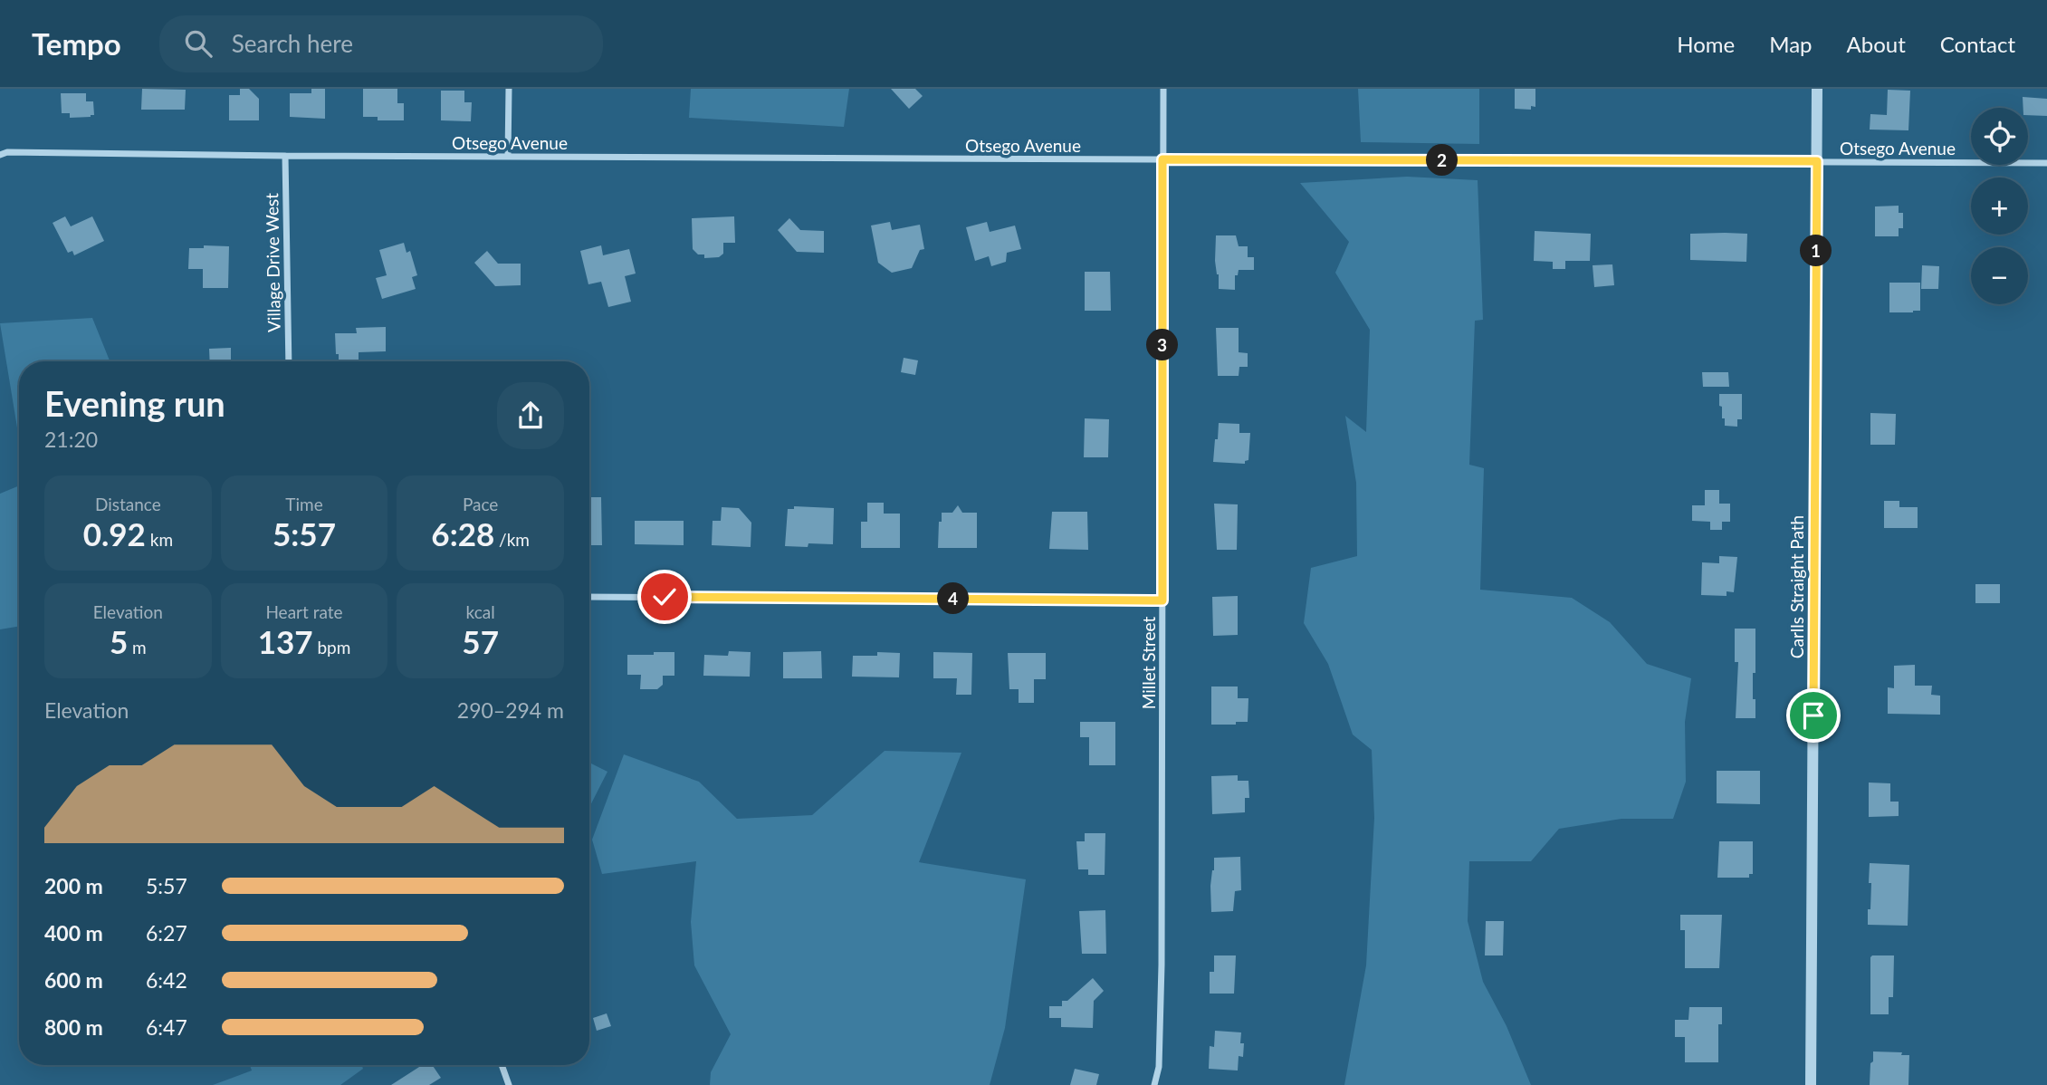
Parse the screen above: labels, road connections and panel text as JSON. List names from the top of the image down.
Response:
{
  "streets": {
    "street": [
      "Otsego Avenue",
      "Village Drive West",
      "Carlls Straight Path",
      "Millet Street"
    ]
  },
  "crossings": [
    ["Otsego Avenue", "Village Drive West"],
    ["Otsego Avenue", "Carlls Straight Path"],
    ["Otsego Avenue", "Millet Street"]
  ],
  "page": {
    "header": "Tempo",
    "search": "Search here",
    "nav": [
      "Home",
      "Map",
      "About",
      "Contact"
    ],
    "map_buttons": ["+", "−"],
    "pins": [
      "2",
      "1",
      "3",
      "4"
    ],
    "heading": ["Evening run", "21:20"],
    "stats": [
      ["Distance", "0.92 km"],
      ["Time", "5:57"],
      ["Pace", "6:28 /km"],
      ["Elevation", "5 m"],
      ["Heart rate", "137 bpm"],
      ["kcal", "57"]
    ],
    "chart": ["Elevation", "290–294 m"],
    "list": [
      {
        "name": "200 m",
        "note": "5:57"
      },
      {
        "name": "400 m",
        "note": "6:27"
      },
      {
        "name": "600 m",
        "note": "6:42"
      },
      {
        "name": "800 m",
        "note": "6:47"
      }
    ]
  }
}
